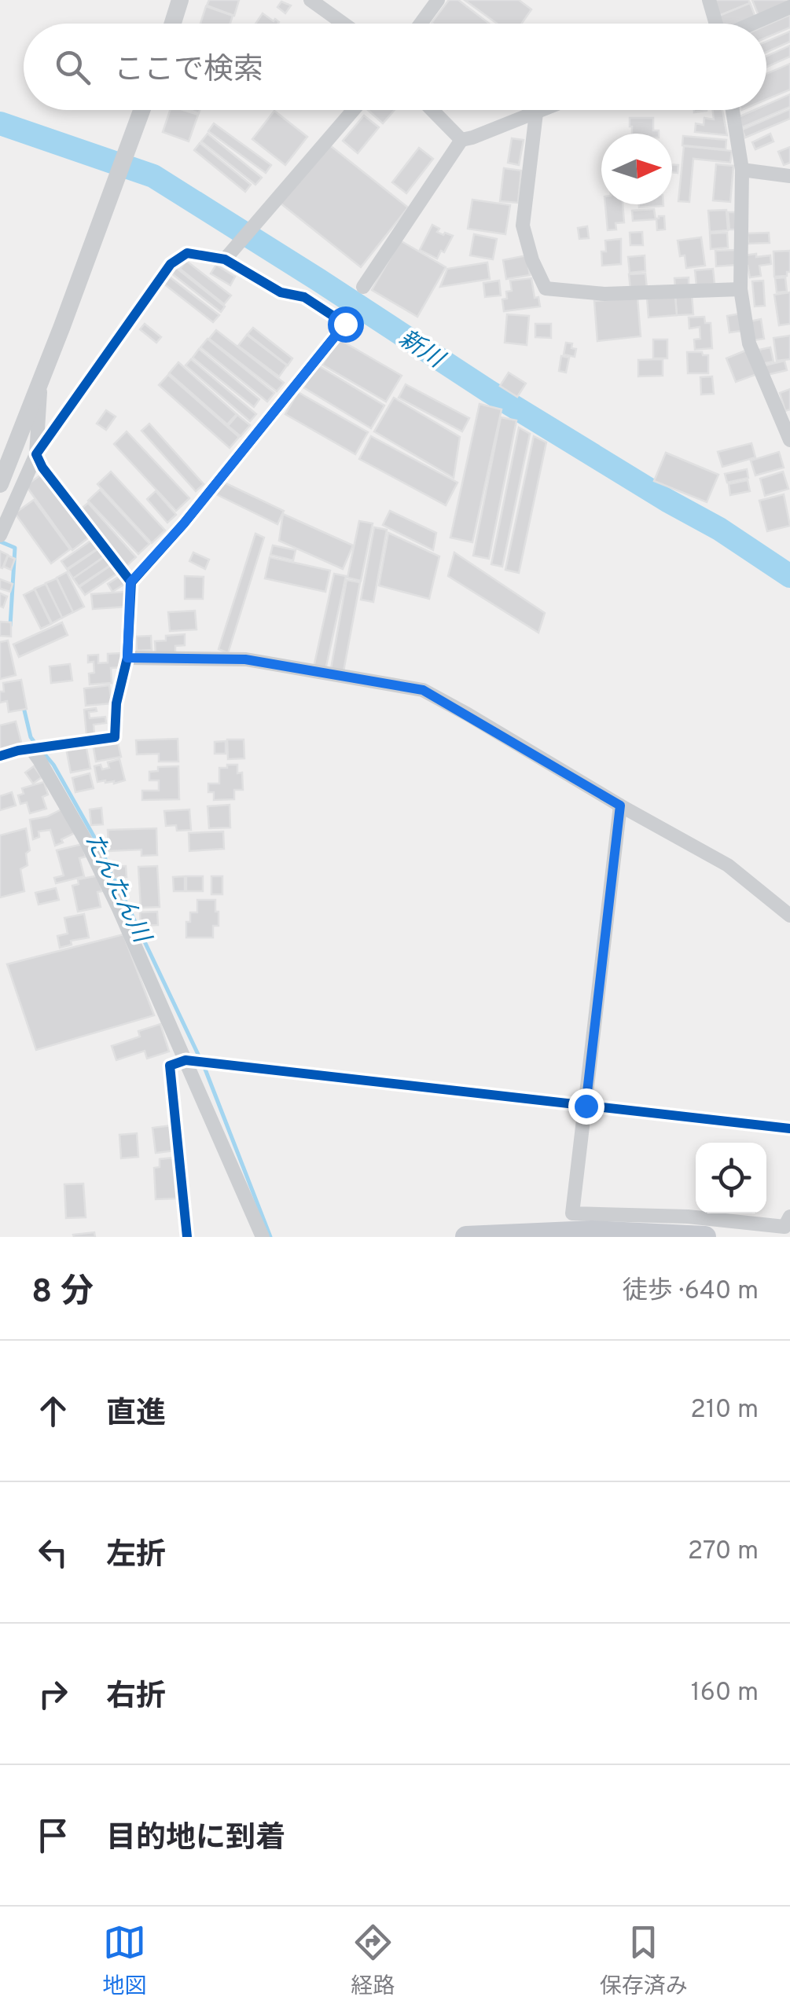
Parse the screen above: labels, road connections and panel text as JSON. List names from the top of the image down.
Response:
{
  "water": ["新川", "たんたん川"],
  "north": "right",
  "page": {
    "search": "ここで検索",
    "heading": ["8 分", "徒歩 · 640 m"],
    "list": [
      ["直進", "210 m"],
      ["左折", "270 m"],
      ["右折", "160 m"],
      "目的地に到着"
    ],
    "nav": ["地図", "経路", "保存済み"]
  }
}
